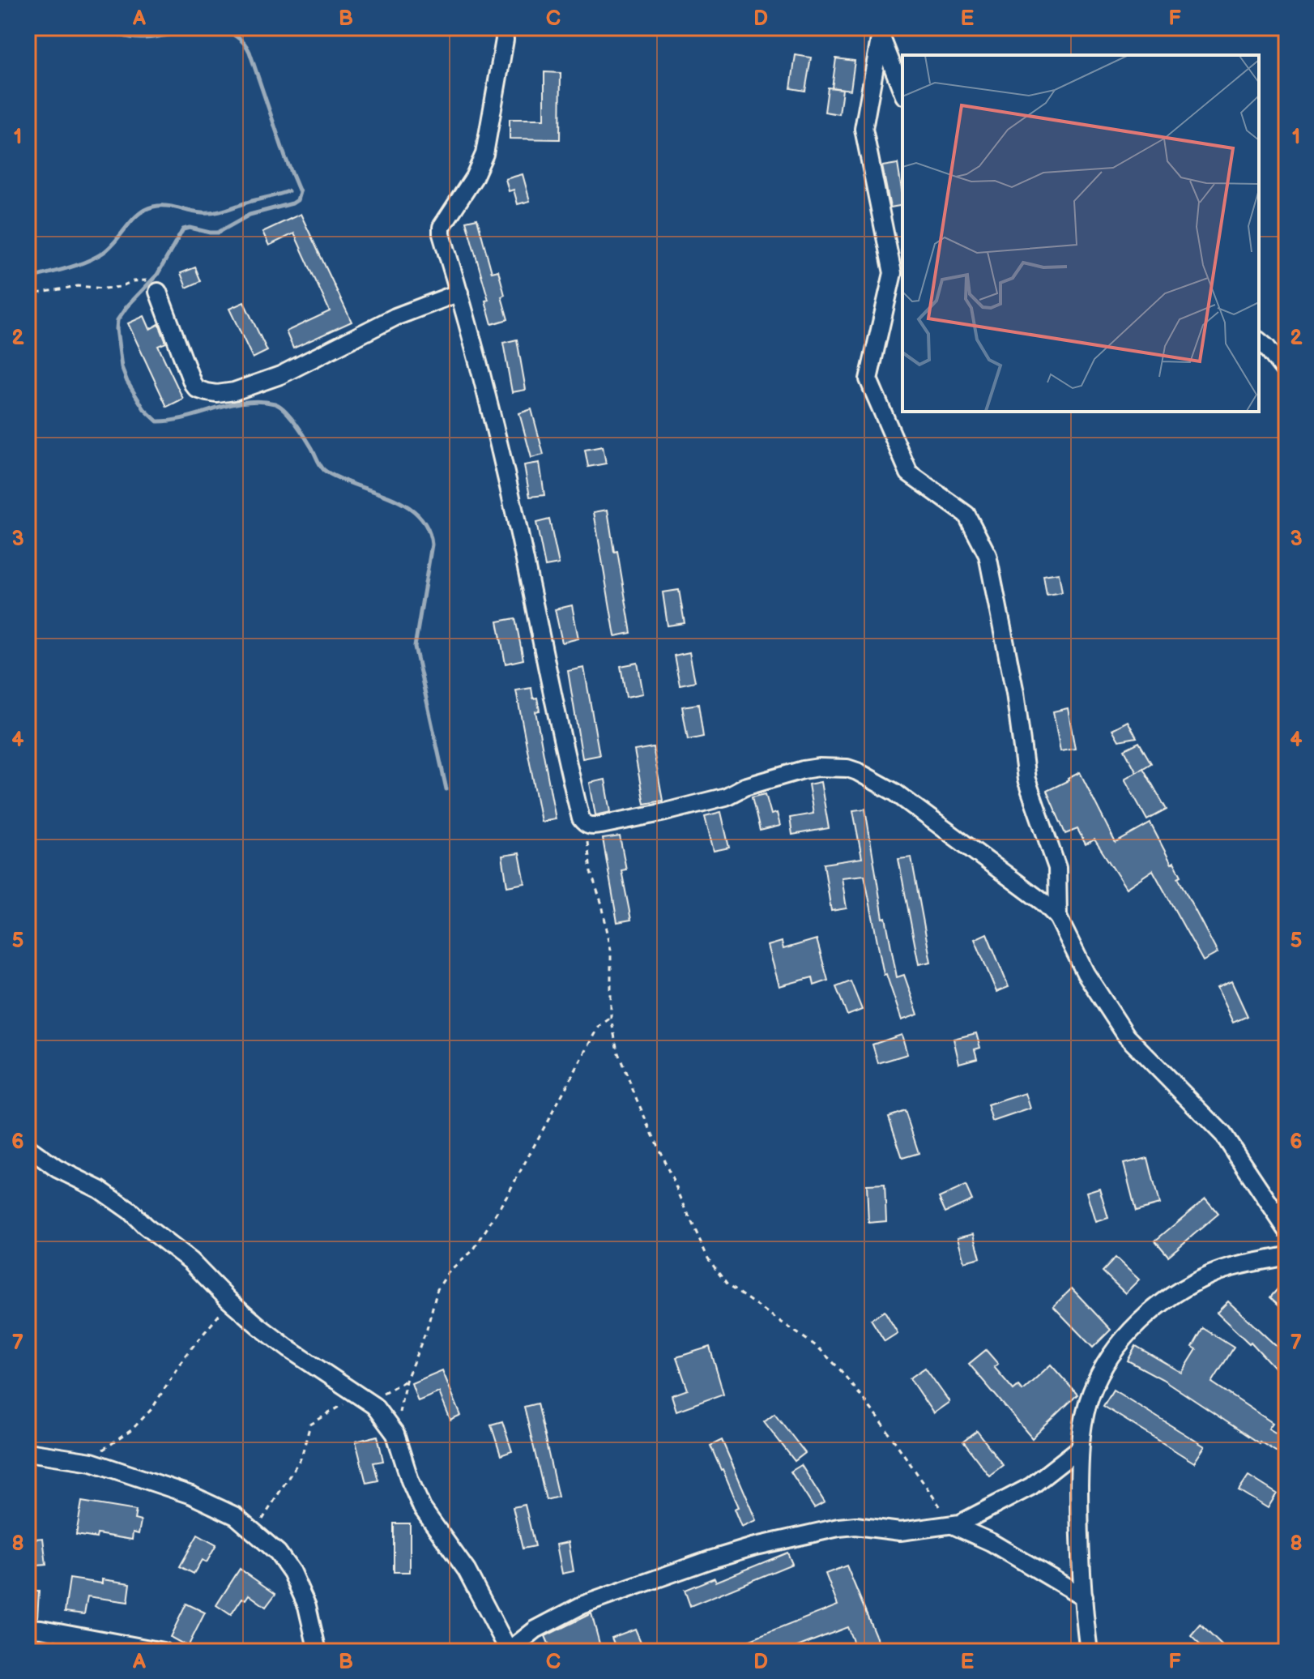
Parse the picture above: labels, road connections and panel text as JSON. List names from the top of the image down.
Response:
{
  "grid": {
    "columns": [
      "A",
      "B",
      "C",
      "D",
      "E",
      "F"
    ],
    "rows": [
      "1",
      "2",
      "3",
      "4",
      "5",
      "6",
      "7",
      "8"
    ]
  }
}
